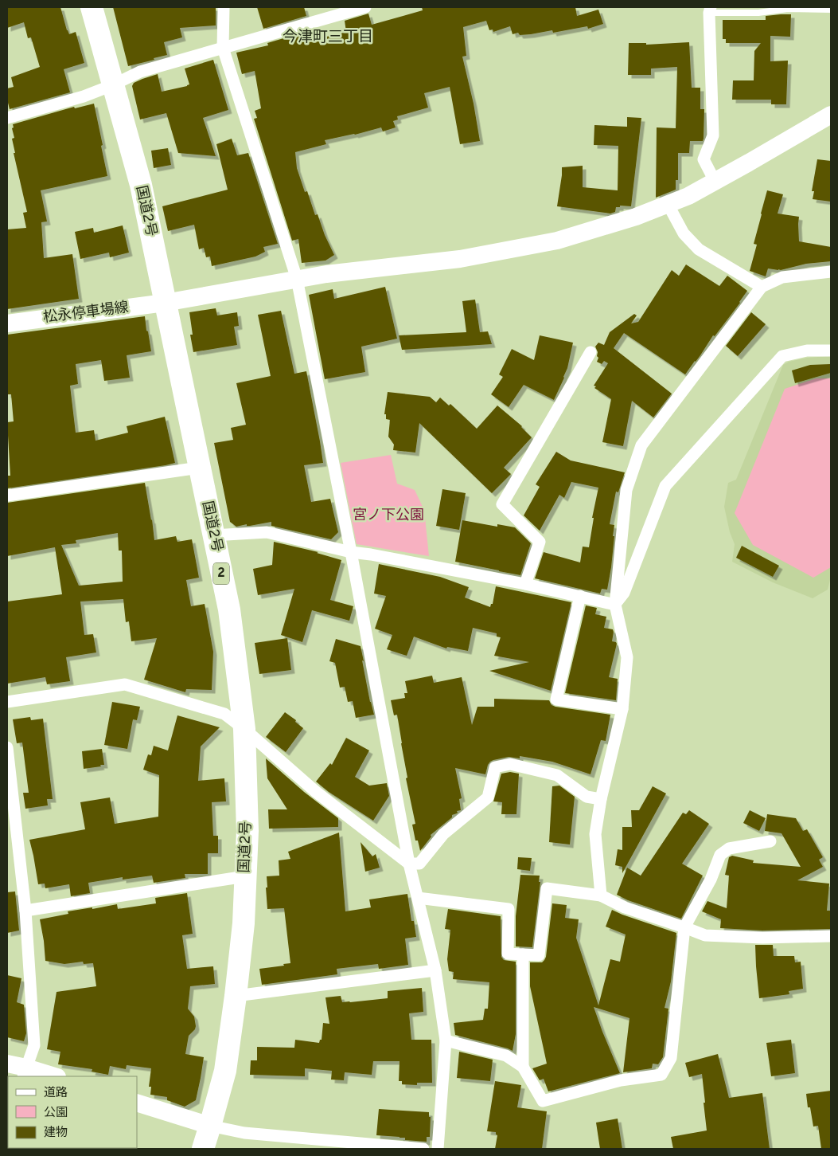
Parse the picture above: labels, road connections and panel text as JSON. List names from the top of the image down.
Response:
{
  "streets": {
    "highway": ["国道2号", "2"],
    "street": ["松永停車場線"]
  },
  "crossings": [
    ["国道2号", "松永停車場線"]
  ],
  "districts": ["今津町三丁目"],
  "parks": ["宮ノ下公園"],
  "legend": ["道路", "公園", "建物"]
}
